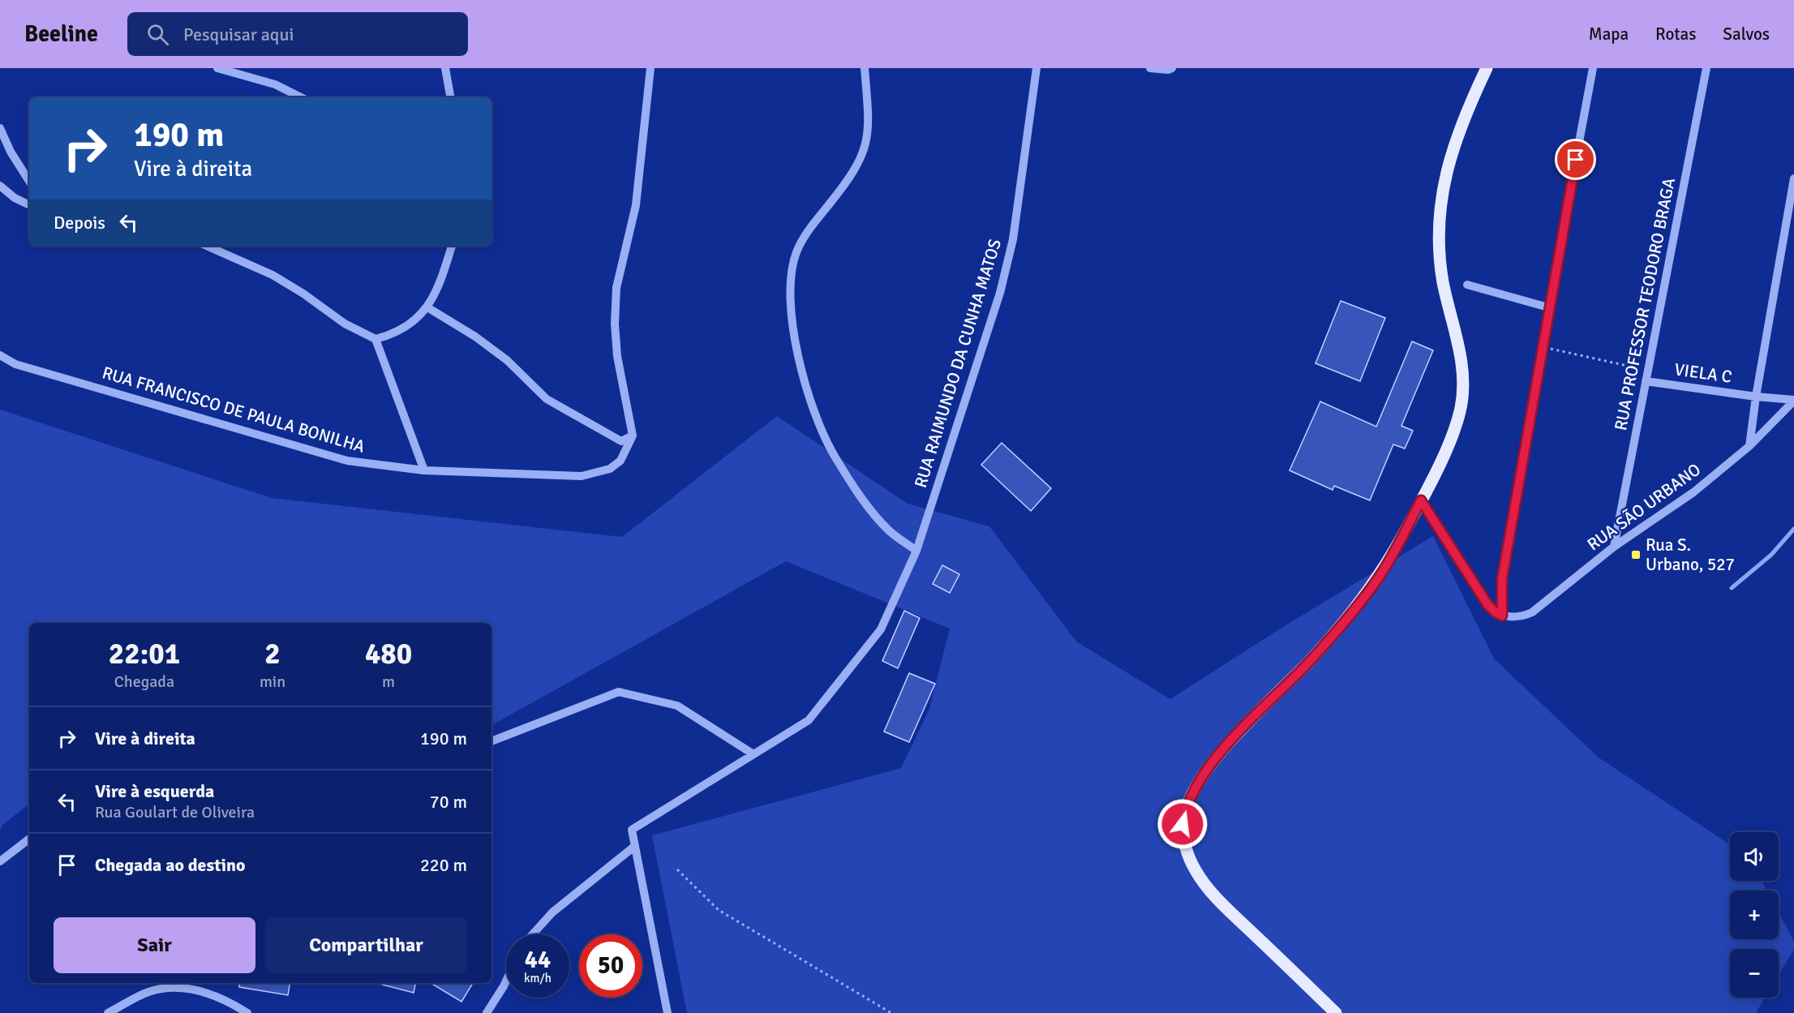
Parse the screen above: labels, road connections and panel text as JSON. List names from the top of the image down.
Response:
{
  "streets": {
    "street": [
      "RUA PROFESSOR TEODORO BRAGA",
      "RUA RAIMUNDO DA CUNHA MATOS",
      "VIELA C",
      "RUA FRANCISCO DE PAULA BONILHA",
      "RUA SÃO URBANO"
    ]
  },
  "crossings": [
    ["RUA PROFESSOR TEODORO BRAGA", "VIELA C"],
    ["RUA PROFESSOR TEODORO BRAGA", "RUA SÃO URBANO"],
    ["VIELA C", "RUA SÃO URBANO"]
  ],
  "places": {
    "transit": ["Rua S. Urbano, 527"]
  },
  "page": {
    "header": "Beeline",
    "search": "Pesquisar aqui",
    "nav": ["Mapa", "Rotas", "Salvos"],
    "turn": ["190 m", "Vire à direita"],
    "then": "Depois",
    "eta": [
      "22:01",
      "Chegada",
      "2",
      "min",
      "480",
      "m"
    ],
    "list": [
      {
        "name": "Vire à direita",
        "value": "190 m"
      },
      {
        "name": "Vire à esquerda",
        "note": "Rua Goulart de Oliveira",
        "value": "70 m"
      },
      {
        "name": "Chegada ao destino",
        "value": "220 m"
      }
    ],
    "map_buttons": ["+", "−"],
    "buttons": ["Sair", "Compartilhar"],
    "speed": "44 km/h",
    "limit": "50"
  }
}
